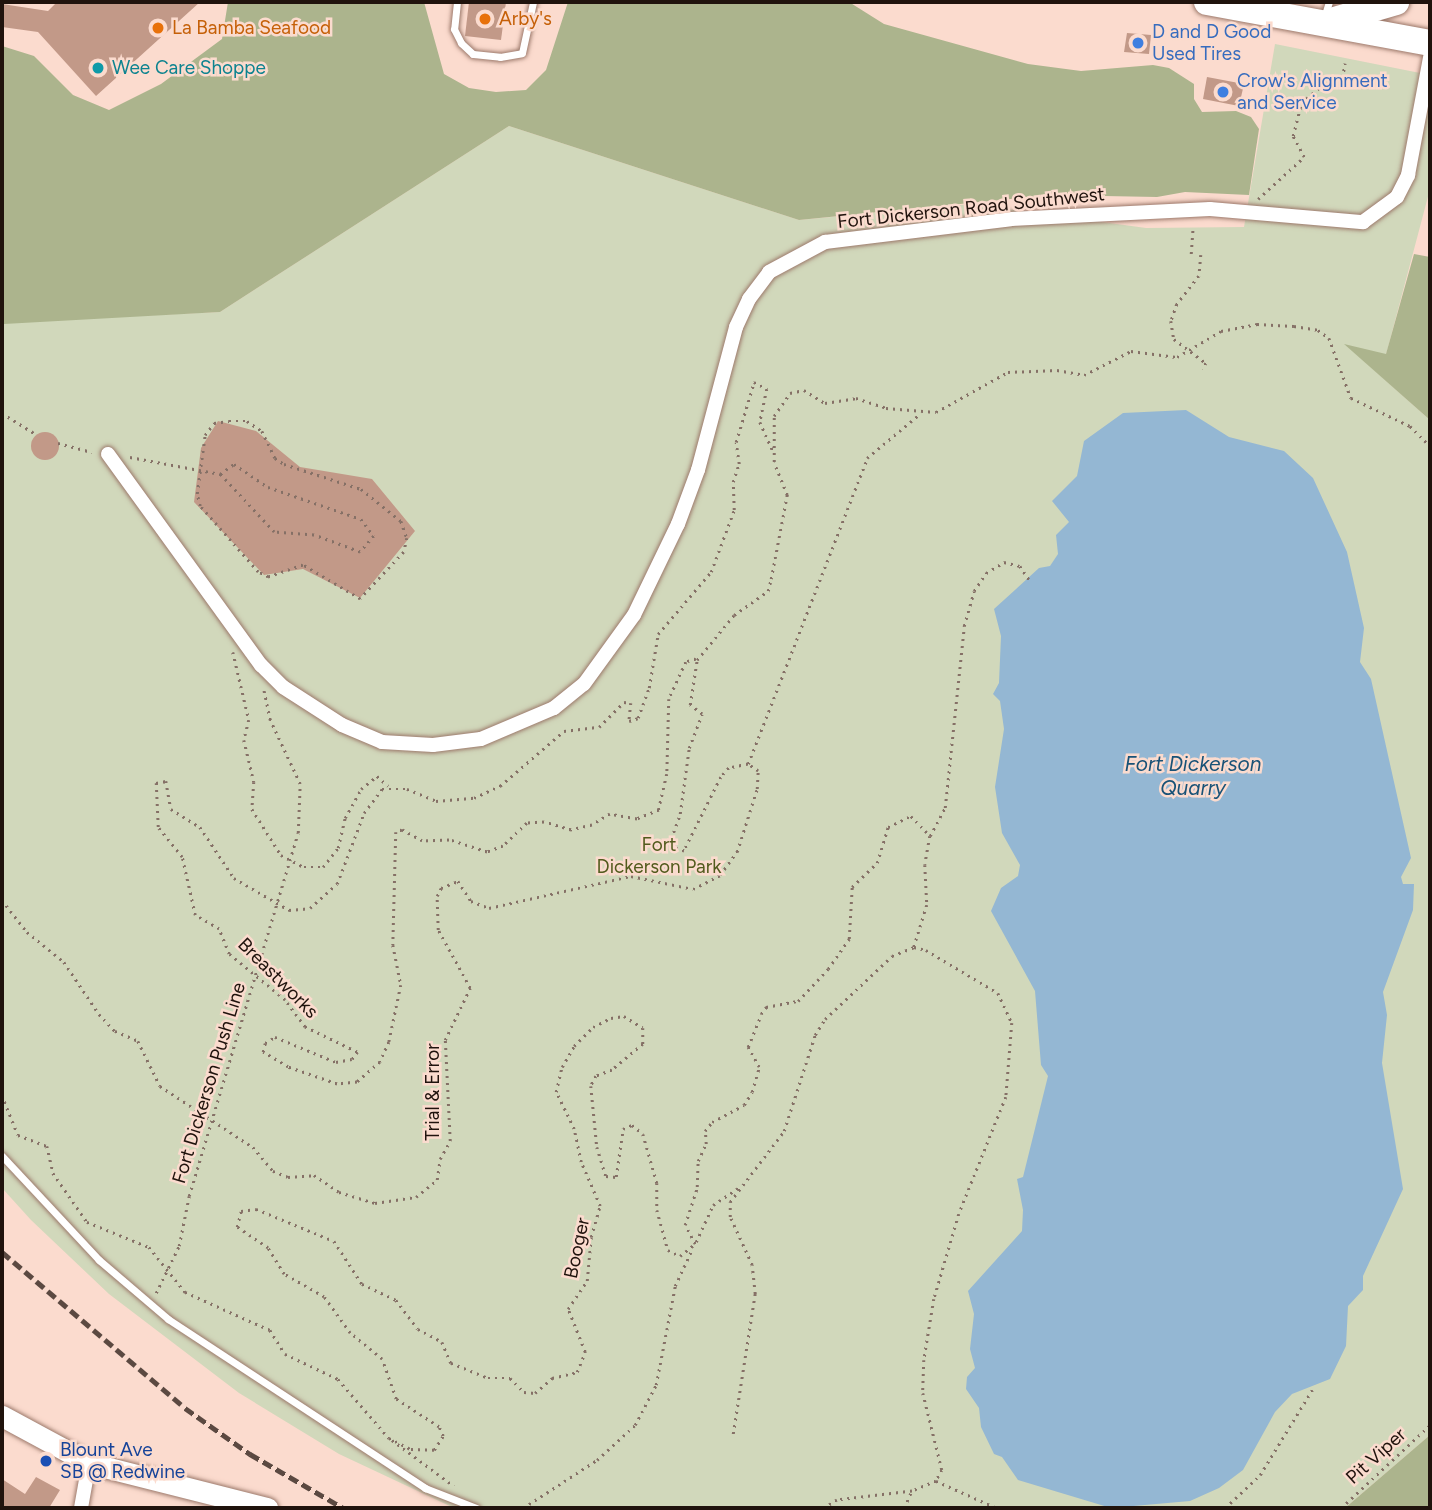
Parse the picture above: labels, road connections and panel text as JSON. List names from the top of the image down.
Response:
{
  "streets": {
    "street": ["Fort Dickerson Road Southwest"],
    "path": [
      "Breastworks",
      "Fort Dickerson Push Line",
      "Trial & Error",
      "Booger",
      "Pit Viper"
    ]
  },
  "crossings": [
    ["Fort Dickerson Road Southwest", "Fort Dickerson Push Line"],
    ["Breastworks", "Fort Dickerson Push Line"],
    ["Fort Dickerson Push Line", "Trial & Error"],
    ["Fort Dickerson Push Line", "Booger"]
  ],
  "water": ["Fort Dickerson Quarry"],
  "parks": ["Fort Dickerson Park"],
  "places": [
    "Arby's",
    "La Bamba Seafood",
    "D and D Good Used Tires",
    "Wee Care Shoppe",
    "Crow's Alignment and Service",
    "Blount Ave SB @ Redwine"
  ]
}
